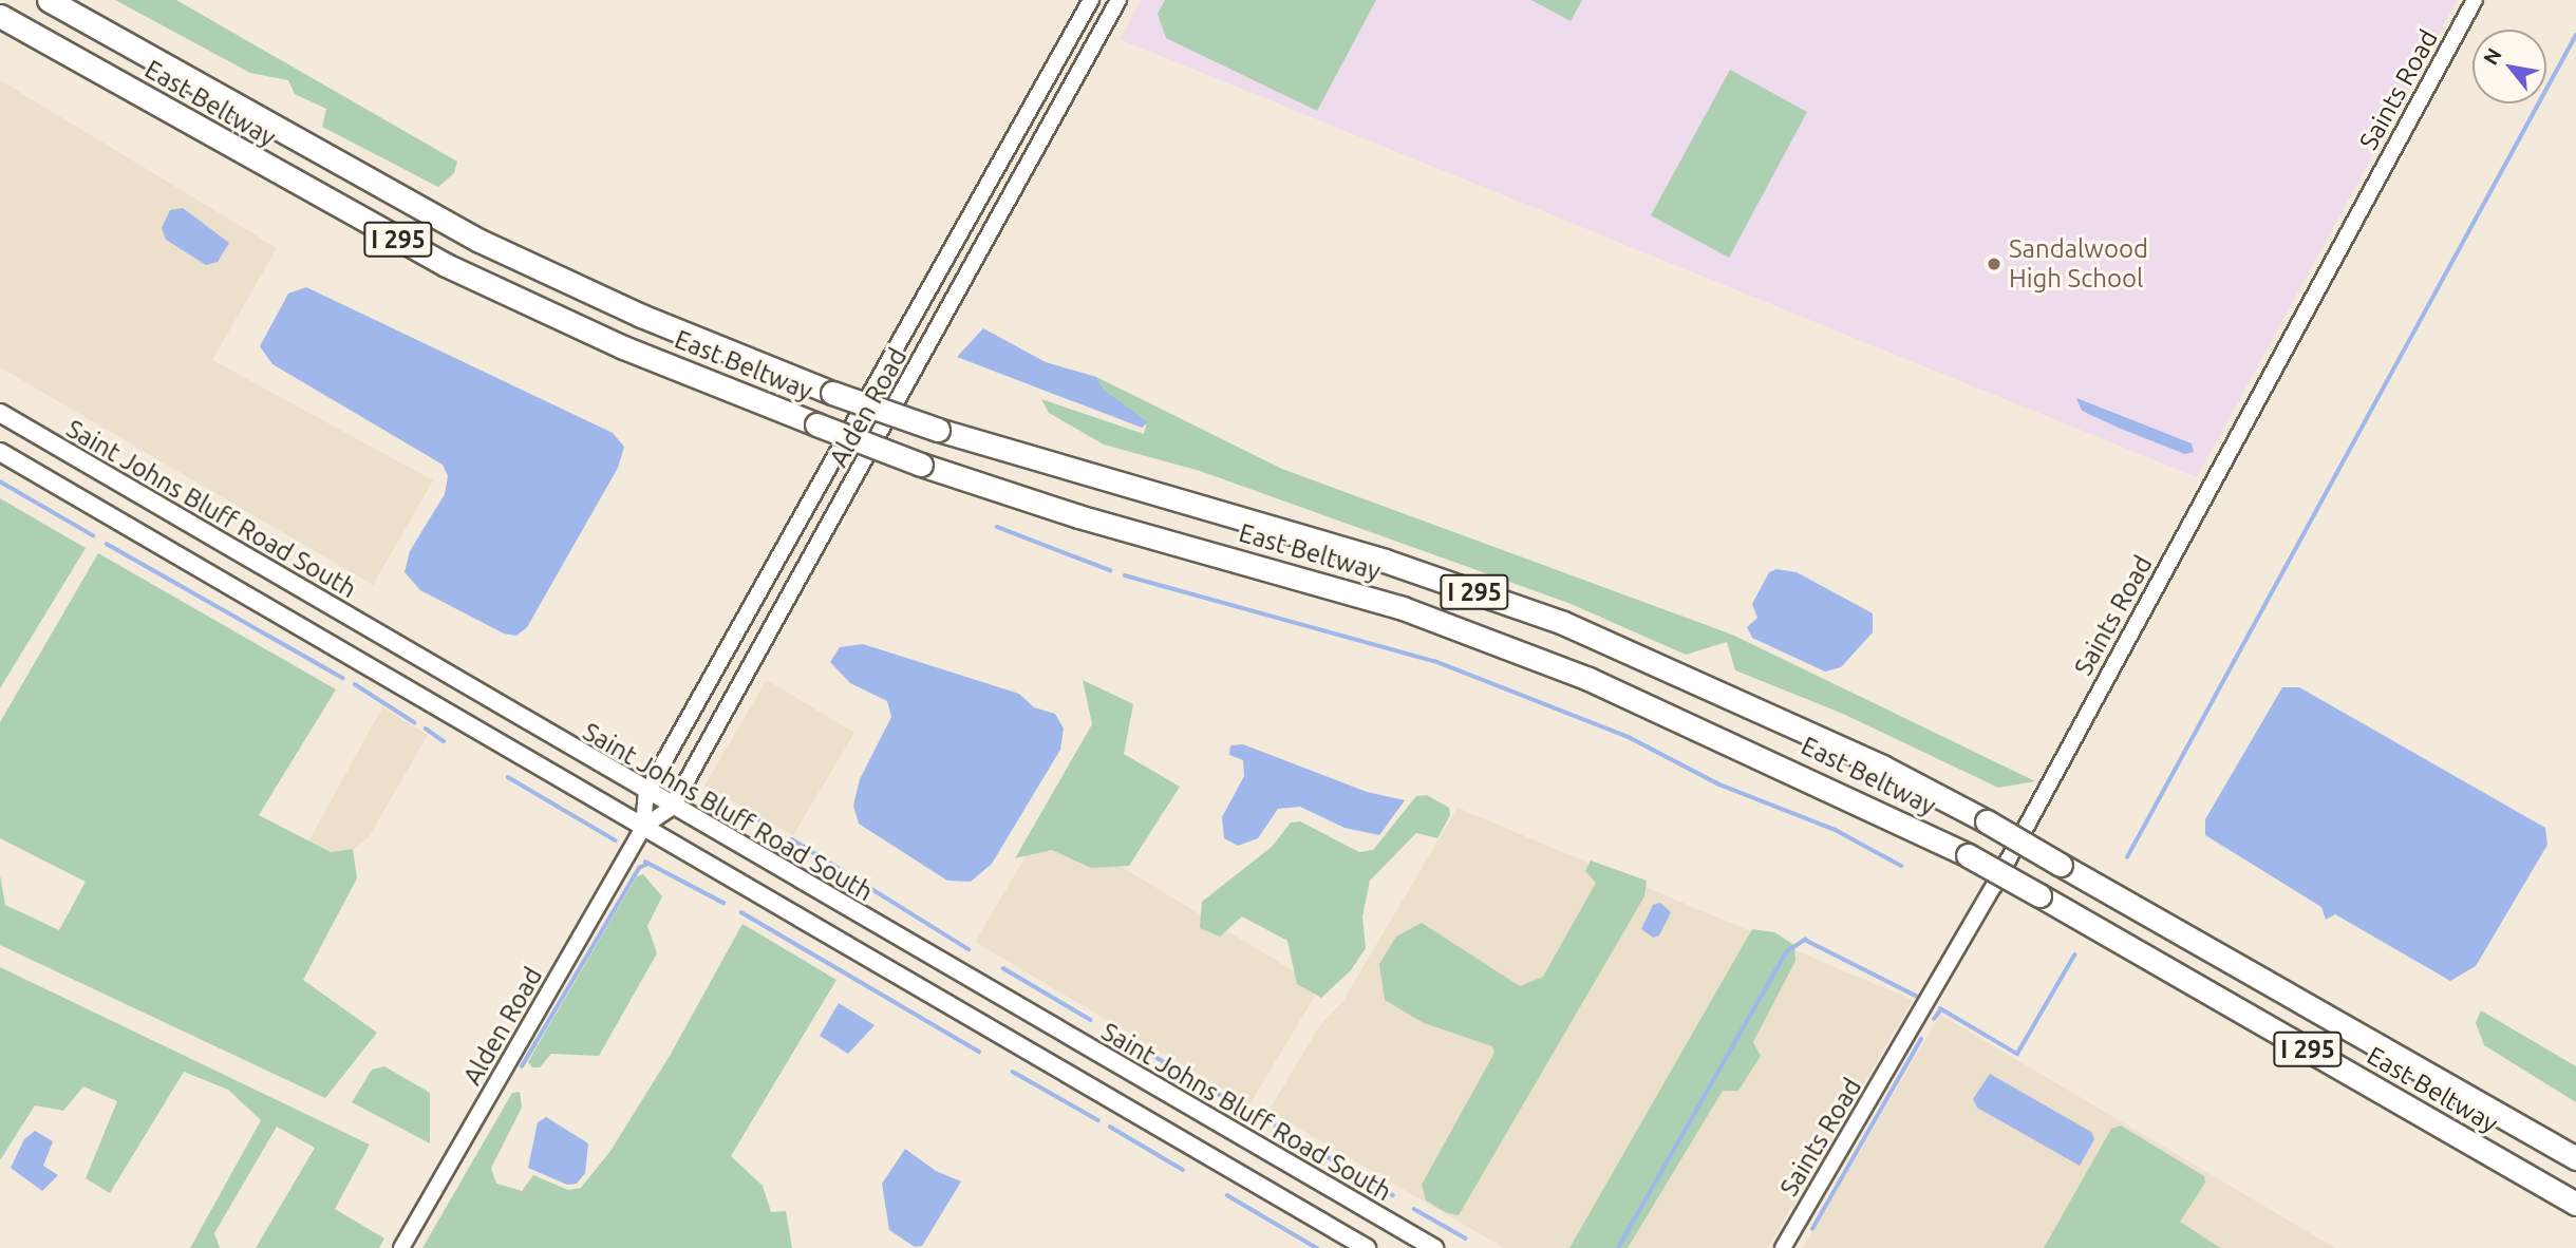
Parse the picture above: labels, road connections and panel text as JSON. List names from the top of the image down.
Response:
{
  "streets": {
    "highway": ["East Beltway", "I 295"],
    "main road": ["Saint Johns Bluff Road South"],
    "street": ["Saints Road", "Alden Road"]
  },
  "crossings": [
    ["Alden Road", "Saint Johns Bluff Road South"]
  ],
  "places": ["Sandalwood High School"],
  "north": "top left"
}
